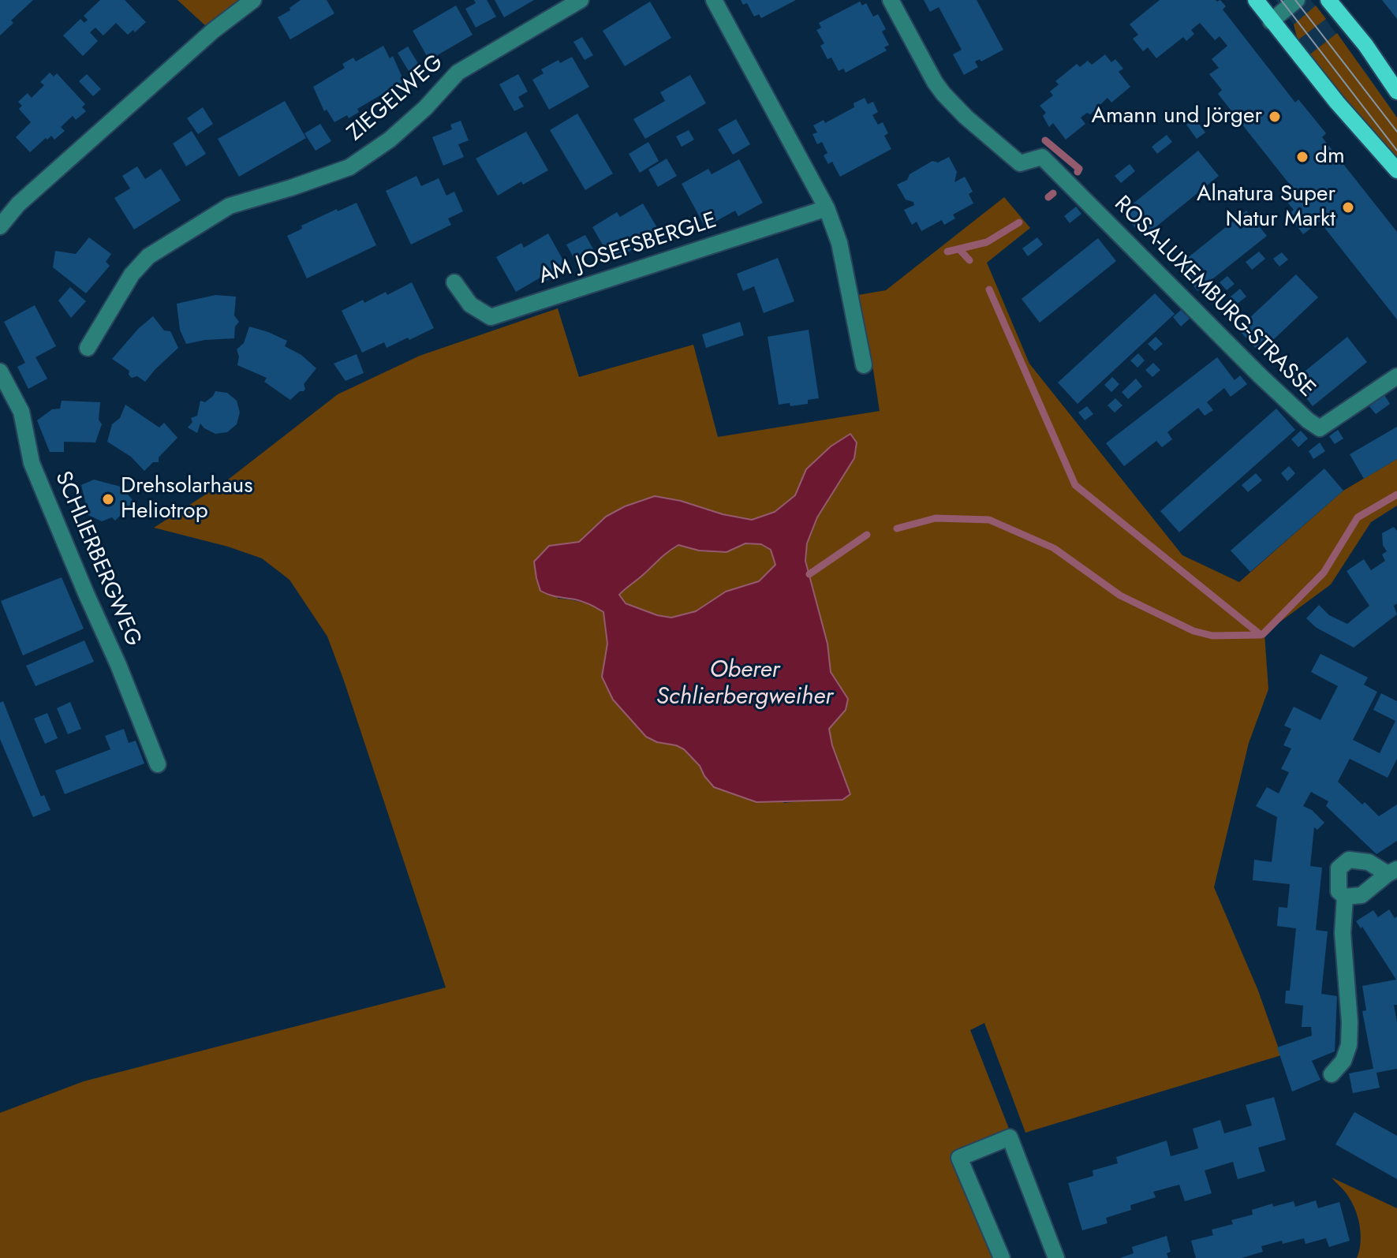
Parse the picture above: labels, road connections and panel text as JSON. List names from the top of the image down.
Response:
{
  "streets": {
    "street": [
      "ZIEGELWEG",
      "AM JOSEFSBERGLE",
      "ROSA-LUXEMBURG-STRASSE",
      "SCHLIERBERGWEG"
    ]
  },
  "water": ["Oberer Schlierbergweiher"],
  "places": [
    "Amann und Jörger",
    "dm",
    "Alnatura Super Natur Markt",
    "Drehsolarhaus Heliotrop"
  ]
}
